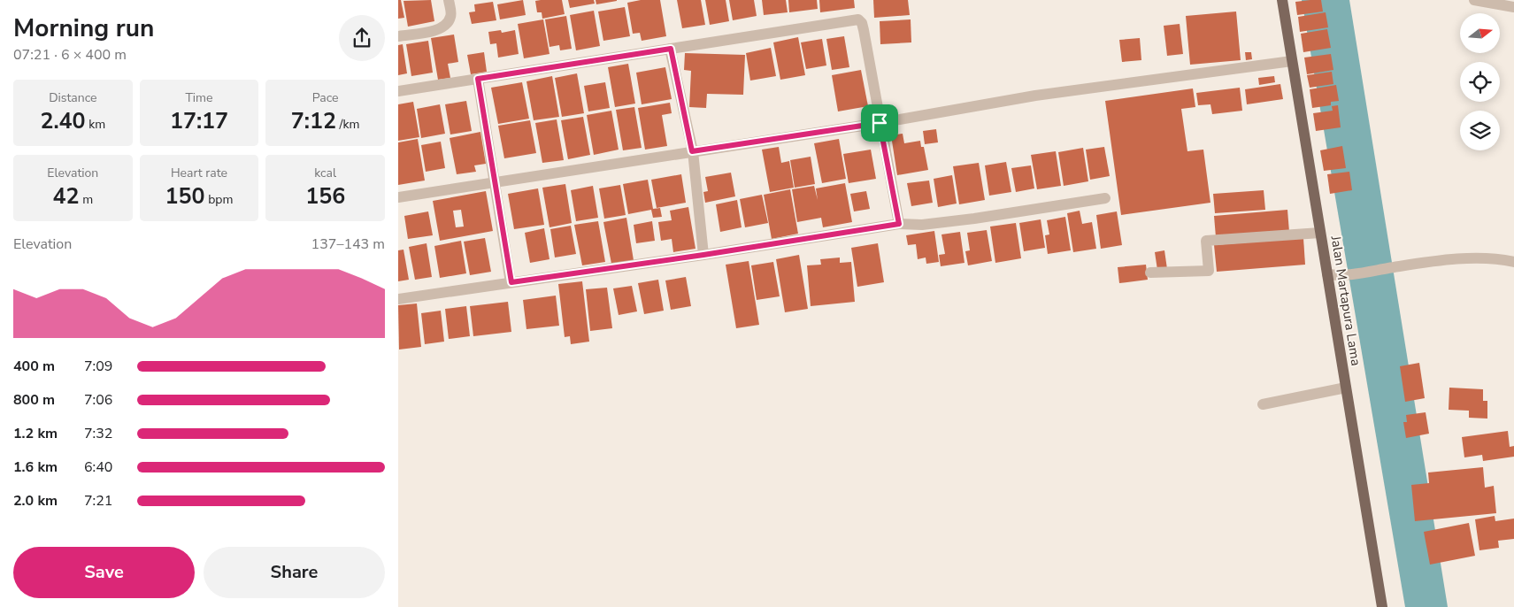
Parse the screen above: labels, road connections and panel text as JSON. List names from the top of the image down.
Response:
{
  "streets": {
    "main road": ["Jalan Martapura Lama"]
  },
  "north": "right",
  "page": {
    "heading": ["Morning run", "07:21 · 6 × 400 m"],
    "stats": [
      ["Distance", "2.40 km"],
      ["Time", "17:17"],
      ["Pace", "7:12 /km"],
      ["Elevation", "42 m"],
      ["Heart rate", "150 bpm"],
      ["kcal", "156"]
    ],
    "chart": ["Elevation", "137–143 m"],
    "list": [
      {
        "name": "400 m",
        "note": "7:09"
      },
      {
        "name": "800 m",
        "note": "7:06"
      },
      {
        "name": "1.2 km",
        "note": "7:32"
      },
      {
        "name": "1.6 km",
        "note": "6:40"
      },
      {
        "name": "2.0 km",
        "note": "7:21"
      }
    ],
    "buttons": ["Save", "Share"]
  }
}
